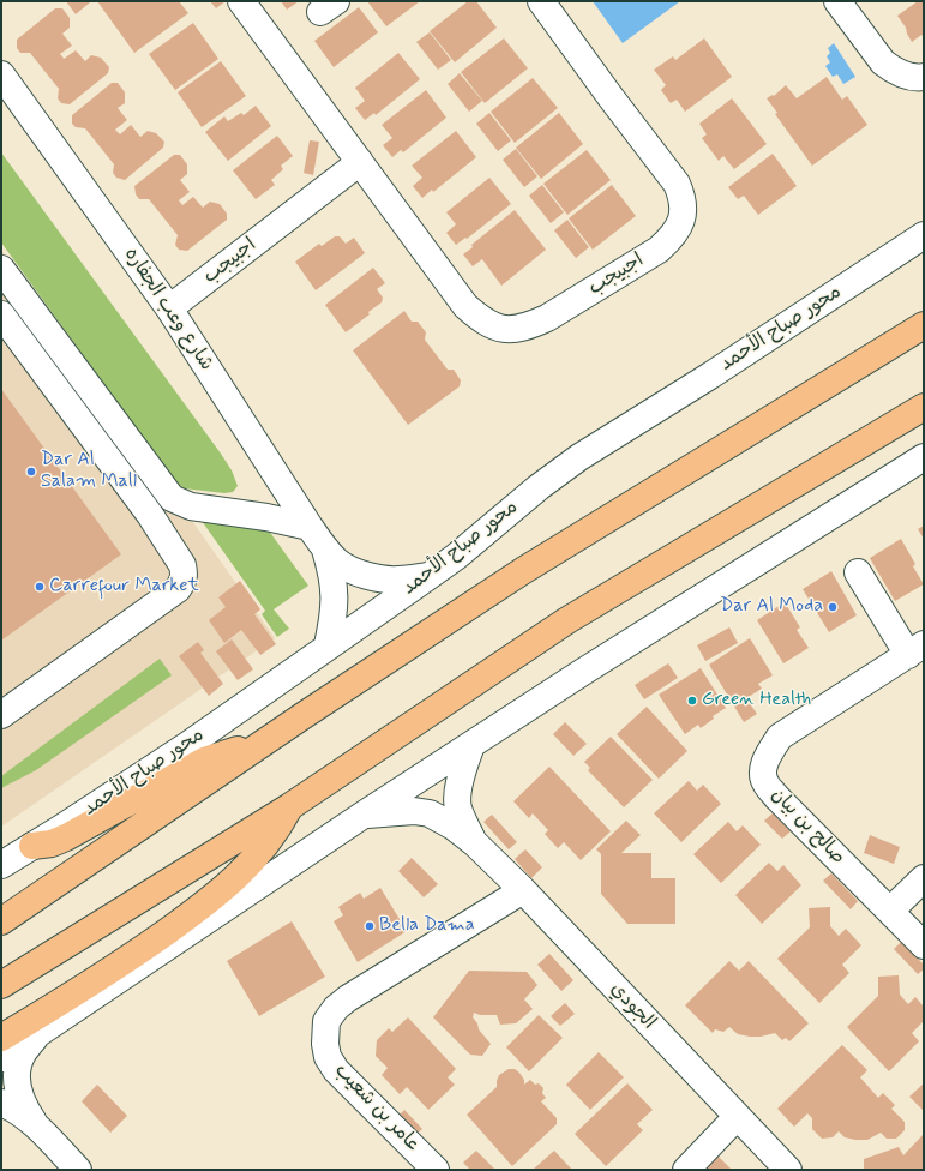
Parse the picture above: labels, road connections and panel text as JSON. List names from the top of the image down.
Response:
{
  "streets": {
    "street": [
      "اجبيجب",
      "شارع وعب الجفاره",
      "محور صباح الأحمد",
      "صالح بن بيان",
      "الجودي",
      "عامر بن شعيب"
    ]
  },
  "crossings": [
    ["اجبيجب", "شارع وعب الجفاره"],
    ["شارع وعب الجفاره", "محور صباح الأحمد"],
    ["الجودي", "عامر بن شعيب"]
  ],
  "places": [
    "Dar Al Salam Mall",
    "Carrefour Market",
    "Dar Al Moda",
    "Green Health",
    "Bella Dama"
  ]
}
